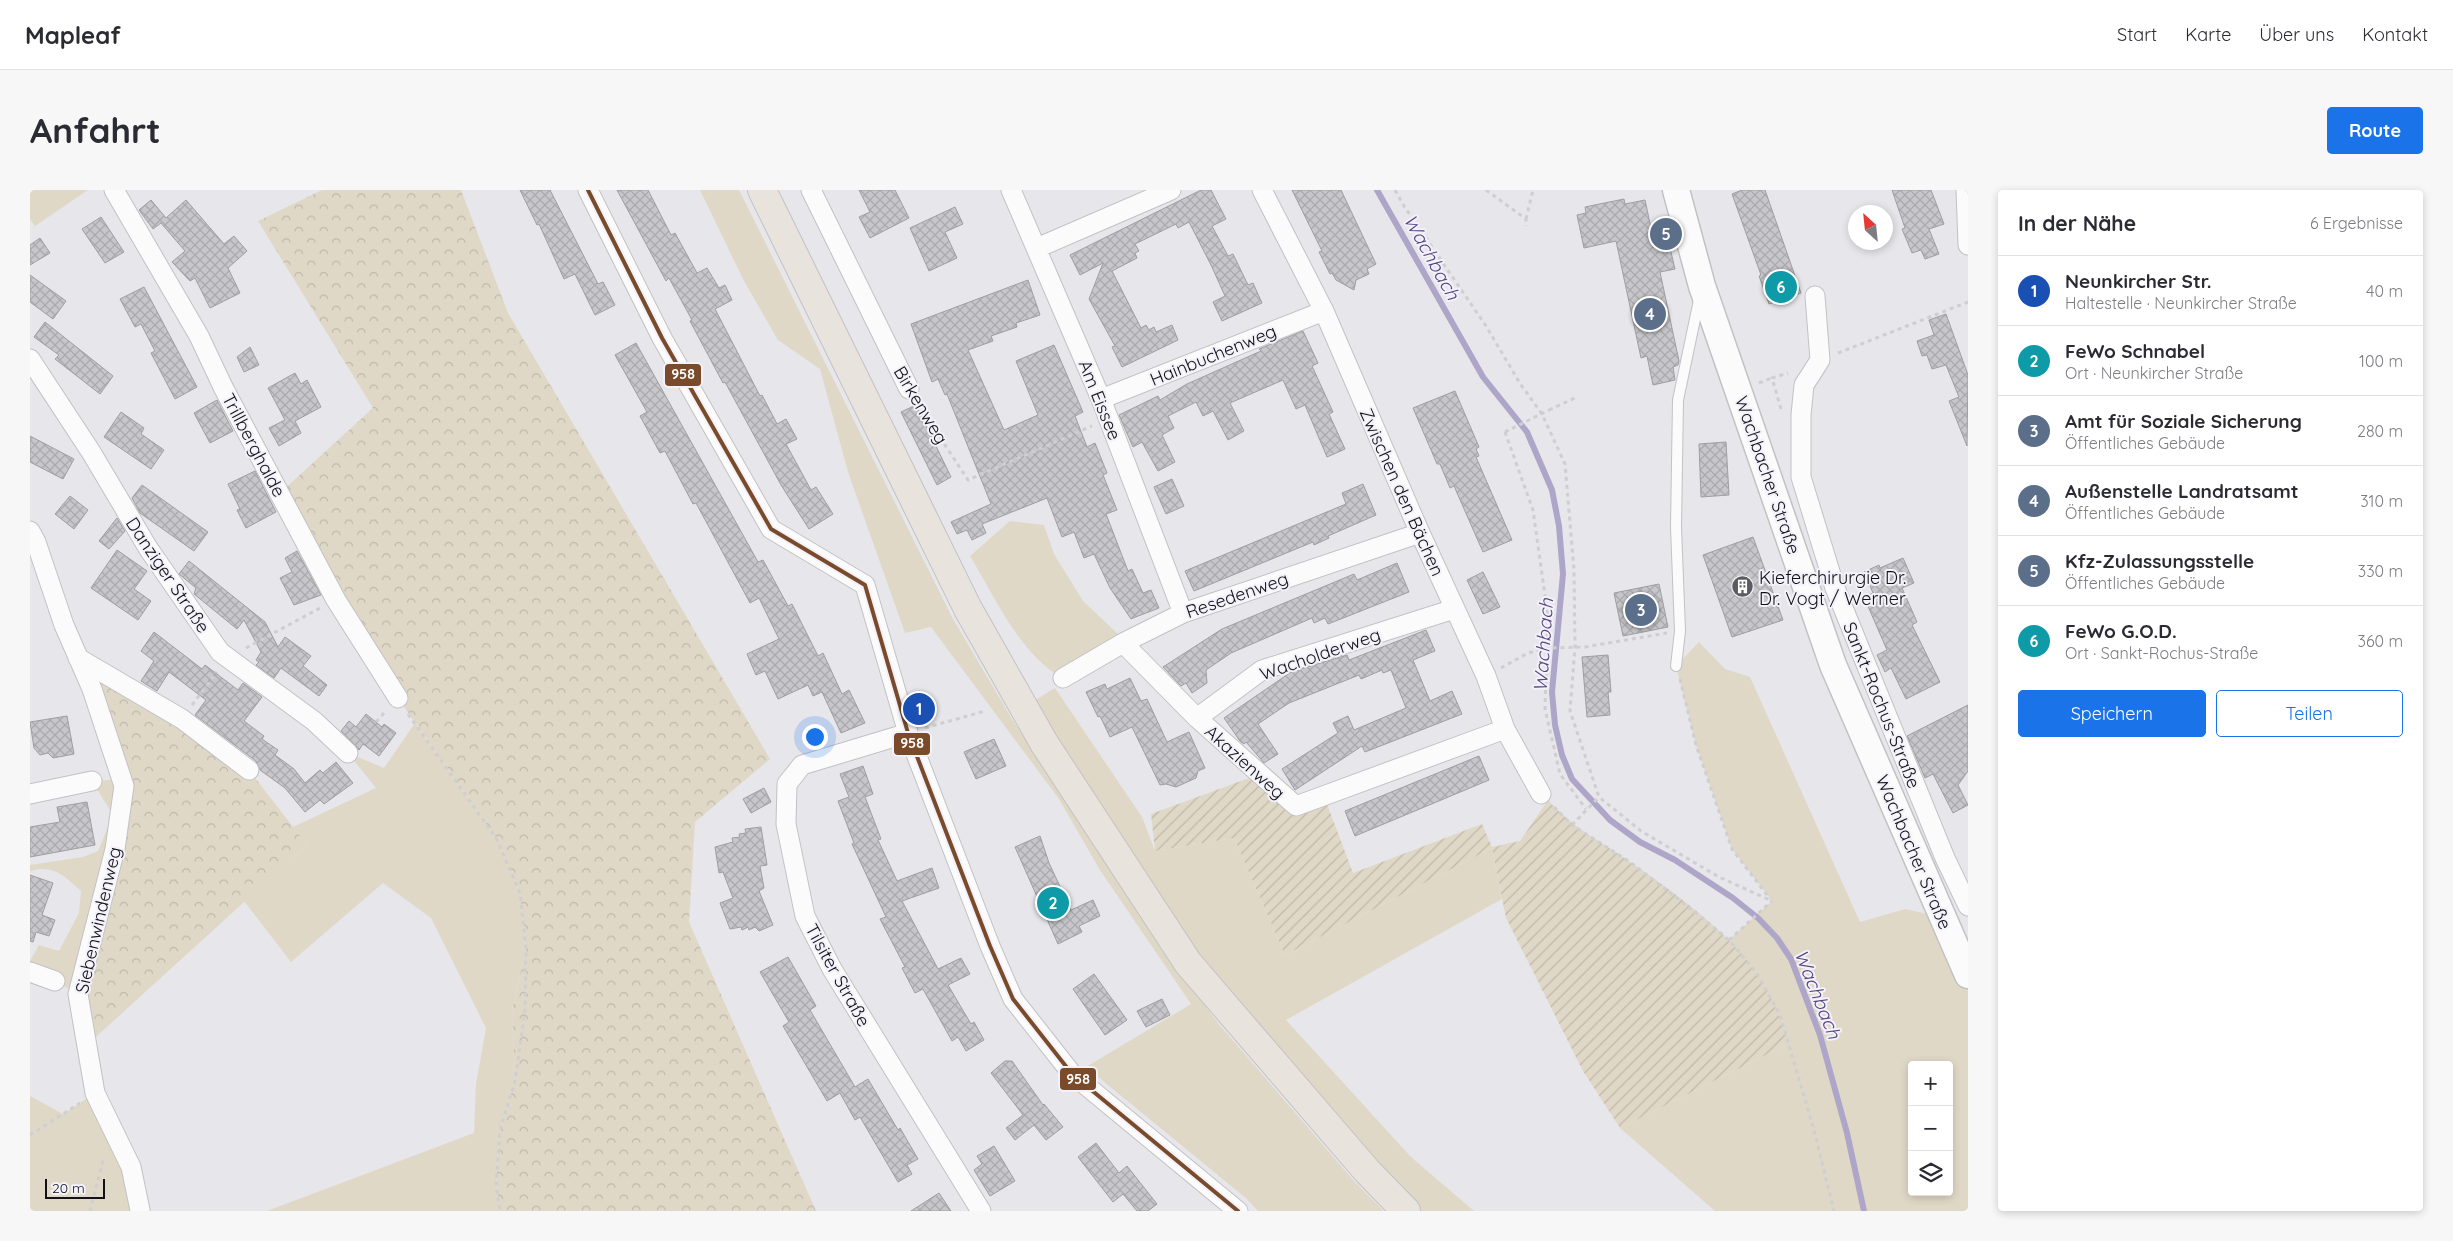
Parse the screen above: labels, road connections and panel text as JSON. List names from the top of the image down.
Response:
{
  "streets": {
    "street": [
      "Hainbuchenweg",
      "Am Eissee",
      "Birkenweg",
      "Trillberghalde",
      "Wachbacher Straße",
      "Zwischen den Bächen",
      "Danziger Straße",
      "Resedenweg",
      "Wacholderweg",
      "Sankt-Rochus-Straße",
      "Akazienweg",
      "Siebenwindenweg",
      "Tilsiter Straße"
    ]
  },
  "crossings": [
    ["Hainbuchenweg", "Am Eissee"],
    ["Hainbuchenweg", "Zwischen den Bächen"],
    ["Am Eissee", "Birkenweg"],
    ["Am Eissee", "Resedenweg"],
    ["Zwischen den Bächen", "Resedenweg"],
    ["Zwischen den Bächen", "Wacholderweg"],
    ["Zwischen den Bächen", "Akazienweg"],
    ["Resedenweg", "Akazienweg"],
    ["Wacholderweg", "Akazienweg"]
  ],
  "water": ["Wachbach"],
  "places": {
    "building": ["Kieferchirurgie Dr. Dr. Vogt / Werner"]
  },
  "lines": ["transit line 958"],
  "scale_bar": "20 m",
  "north": "top left",
  "page": {
    "header": "Mapleaf",
    "nav": [
      "Start",
      "Karte",
      "Über uns",
      "Kontakt"
    ],
    "buttons": [
      "Route",
      ["Speichern", "Teilen"]
    ],
    "title": "Anfahrt",
    "heading": ["In der Nähe", "6 Ergebnisse"],
    "pins": [
      "5",
      "6",
      "4",
      "3",
      "1",
      "2"
    ],
    "list": [
      {
        "mark": "1",
        "name": "Neunkircher Str.",
        "note": "Haltestelle · Neunkircher Straße",
        "value": "40 m"
      },
      {
        "mark": "2",
        "name": "FeWo Schnabel",
        "note": "Ort · Neunkircher Straße",
        "value": "100 m"
      },
      {
        "mark": "3",
        "name": "Amt für Soziale Sicherung",
        "note": "Öffentliches Gebäude",
        "value": "280 m"
      },
      {
        "mark": "4",
        "name": "Außenstelle Landratsamt",
        "note": "Öffentliches Gebäude",
        "value": "310 m"
      },
      {
        "mark": "5",
        "name": "Kfz-Zulassungsstelle",
        "note": "Öffentliches Gebäude",
        "value": "330 m"
      },
      {
        "mark": "6",
        "name": "FeWo G.O.D.",
        "note": "Ort · Sankt-Rochus-Straße",
        "value": "360 m"
      }
    ],
    "map_buttons": ["+", "−"],
    "scale": "20 m"
  }
}
